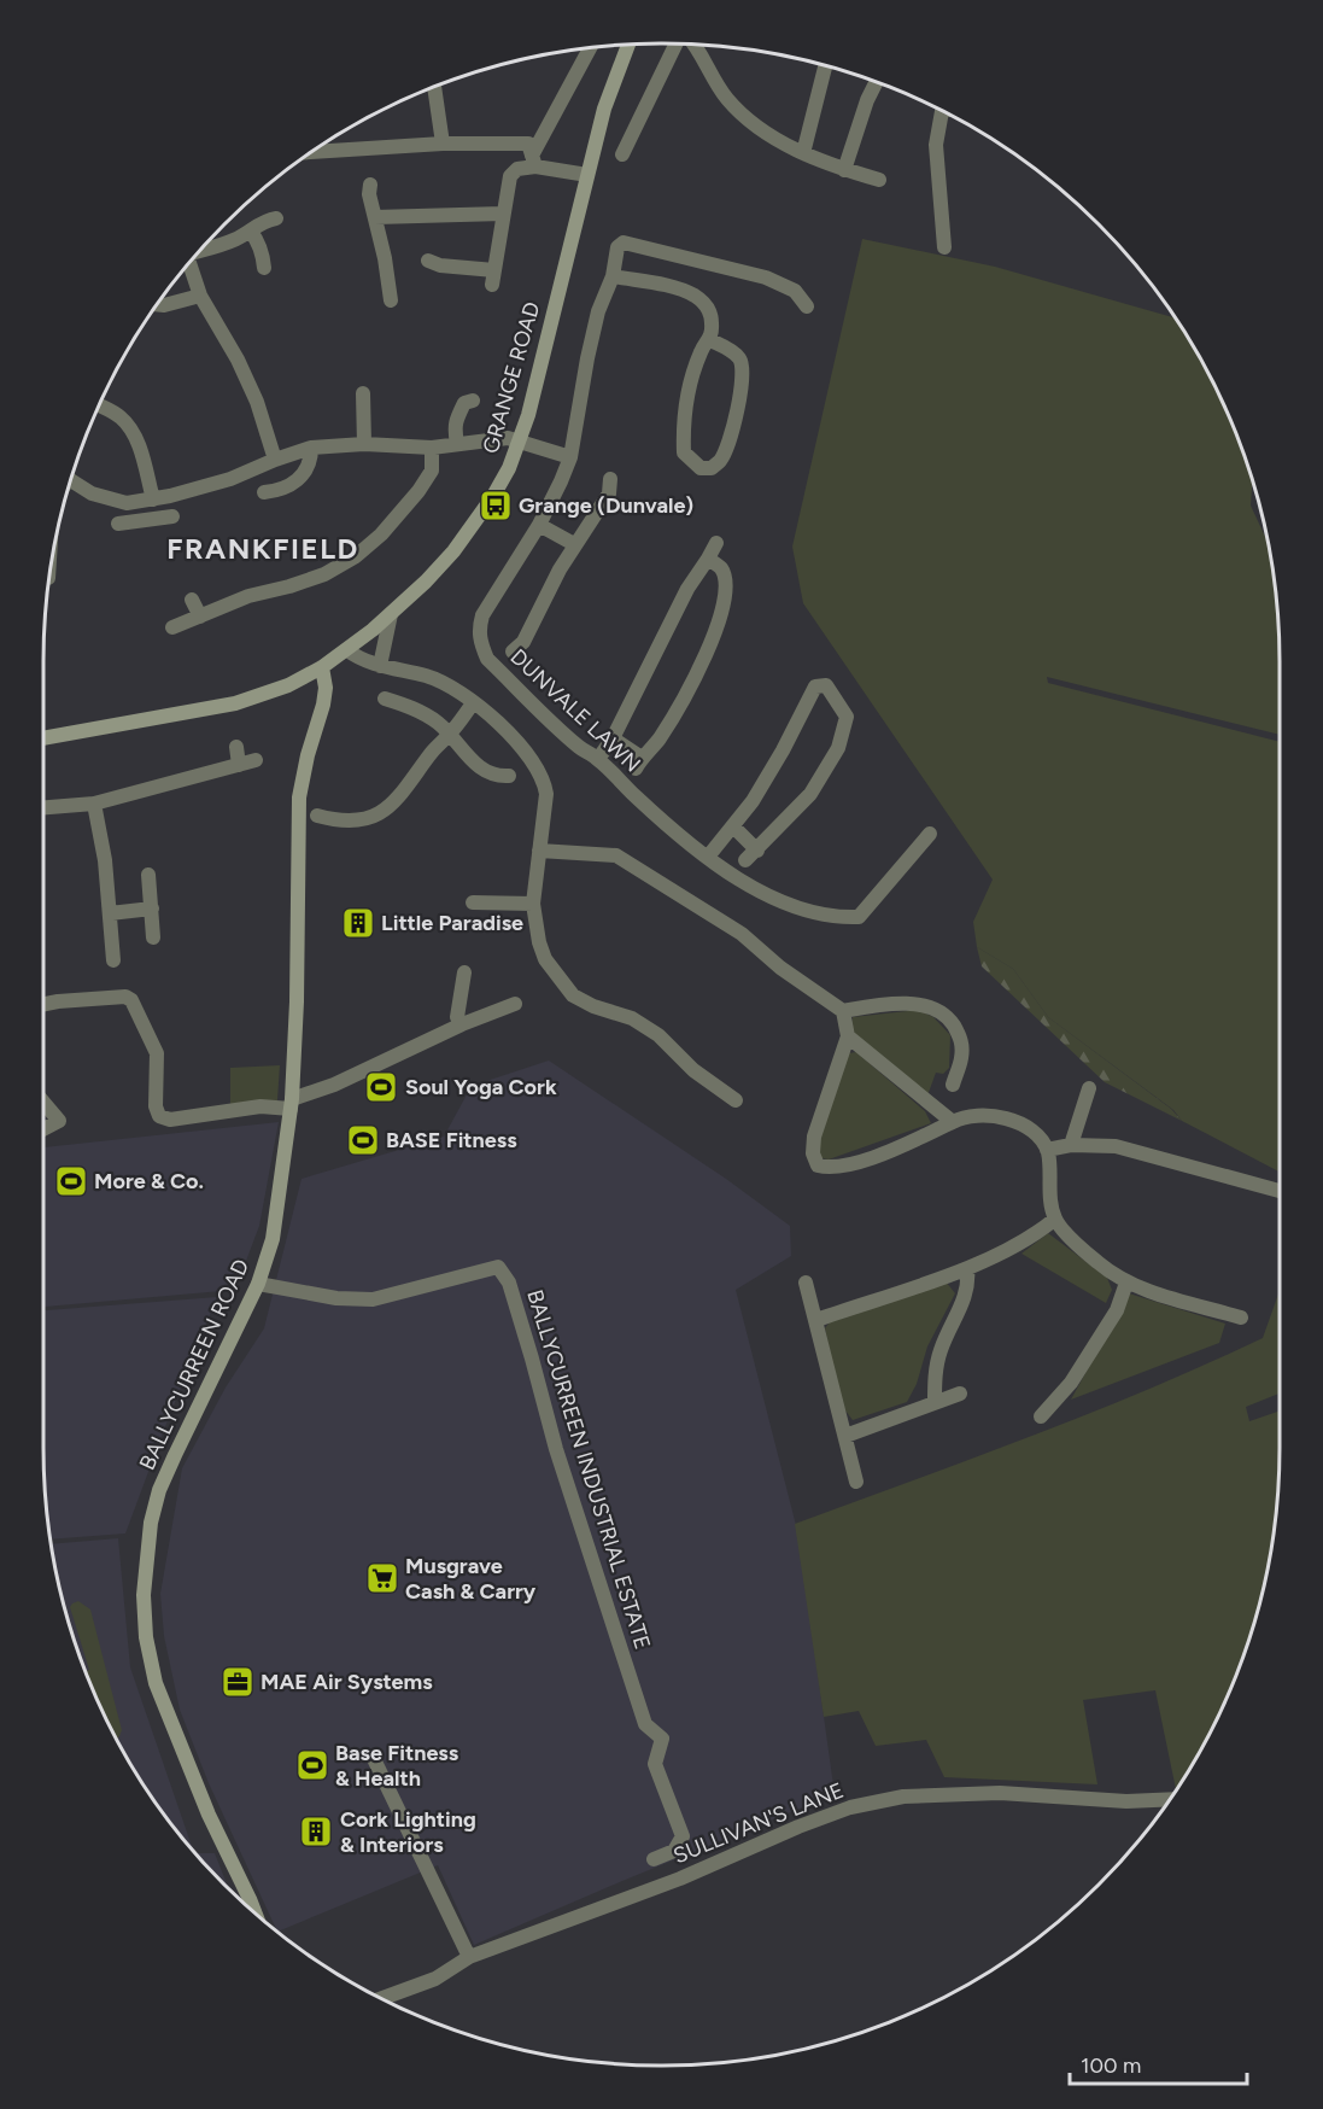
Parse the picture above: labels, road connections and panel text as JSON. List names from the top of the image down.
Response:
{
  "streets": {
    "main road": ["GRANGE ROAD", "BALLYCURREEN ROAD"],
    "street": ["DUNVALE LAWN", "BALLYCURREEN INDUSTRIAL ESTATE", "SULLIVAN'S LANE"]
  },
  "crossings": [
    ["GRANGE ROAD", "BALLYCURREEN ROAD"],
    ["BALLYCURREEN ROAD", "BALLYCURREEN INDUSTRIAL ESTATE"]
  ],
  "districts": ["FRANKFIELD"],
  "places": {
    "bus stop": ["Grange (Dunvale)"],
    "building": ["Little Paradise", "Cork Lighting & Interiors"],
    "sports": [
      "Soul Yoga Cork",
      "BASE Fitness",
      "More & Co.",
      "Base Fitness & Health"
    ],
    "supermarket": ["Musgrave Cash & Carry"],
    "office": ["MAE Air Systems"]
  },
  "scale_bar": "100 m"
}
